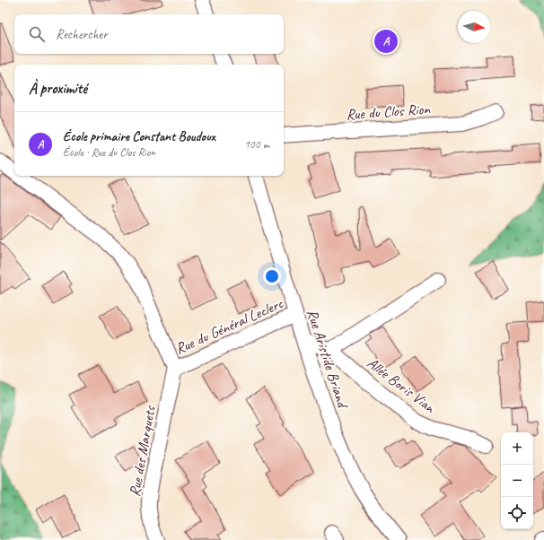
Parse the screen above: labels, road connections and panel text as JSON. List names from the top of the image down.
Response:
{
  "streets": {
    "street": [
      "Rue du Clos Rion",
      "Rue du Général Leclerc",
      "Rue Aristide Briand",
      "Allée Boris Vian",
      "Rue des Marquets"
    ]
  },
  "crossings": [
    ["Rue du Général Leclerc", "Rue Aristide Briand"],
    ["Rue du Général Leclerc", "Rue des Marquets"],
    ["Rue Aristide Briand", "Allée Boris Vian"]
  ],
  "north": "right",
  "page": {
    "search": "Rechercher",
    "pins": "A",
    "heading": "À proximité",
    "list": [
      {
        "mark": "A",
        "name": "École primaire Constant Boudoux",
        "note": "École · Rue du Clos Rion",
        "value": "100 m"
      }
    ],
    "map_buttons": ["+", "−"]
  }
}
